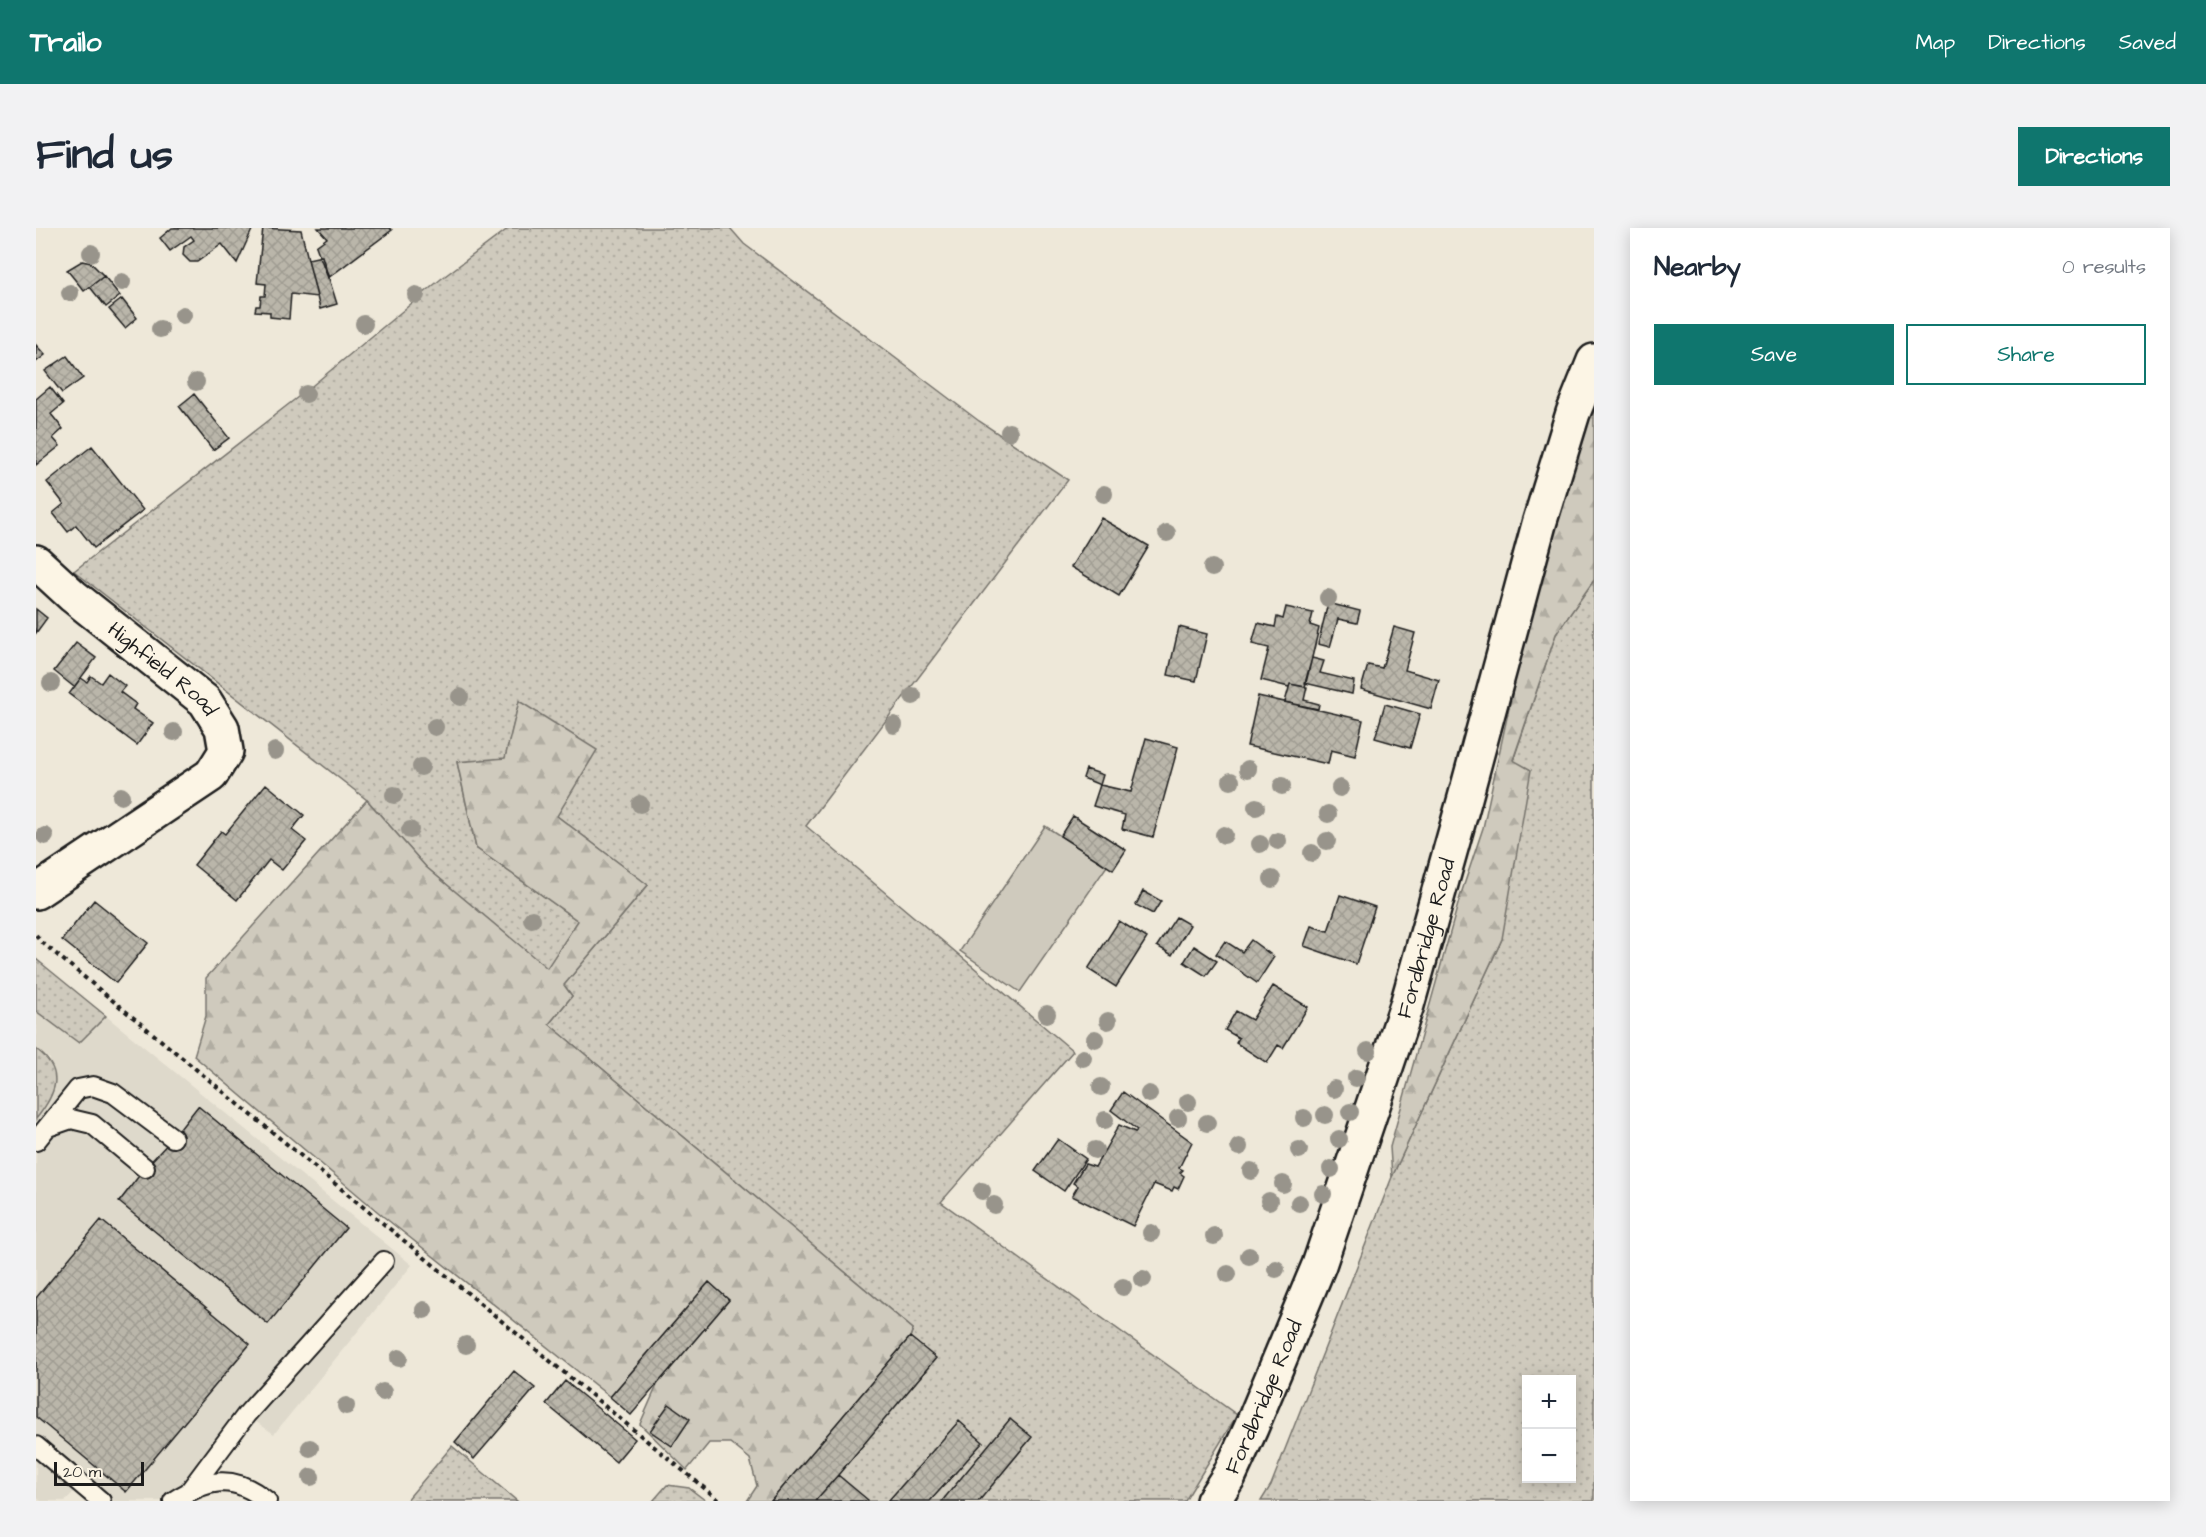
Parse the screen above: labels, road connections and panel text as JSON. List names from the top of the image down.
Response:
{
  "streets": {
    "street": ["Highfield Road", "Fordbridge Road"]
  },
  "scale_bar": "20 m",
  "page": {
    "header": "Trailo",
    "nav": ["Map", "Directions", "Saved"],
    "title": "Find us",
    "buttons": [
      "Directions",
      ["Save", "Share"]
    ],
    "heading": ["Nearby", "0 results"],
    "map_buttons": ["+", "−"],
    "scale": "20 m"
  }
}
